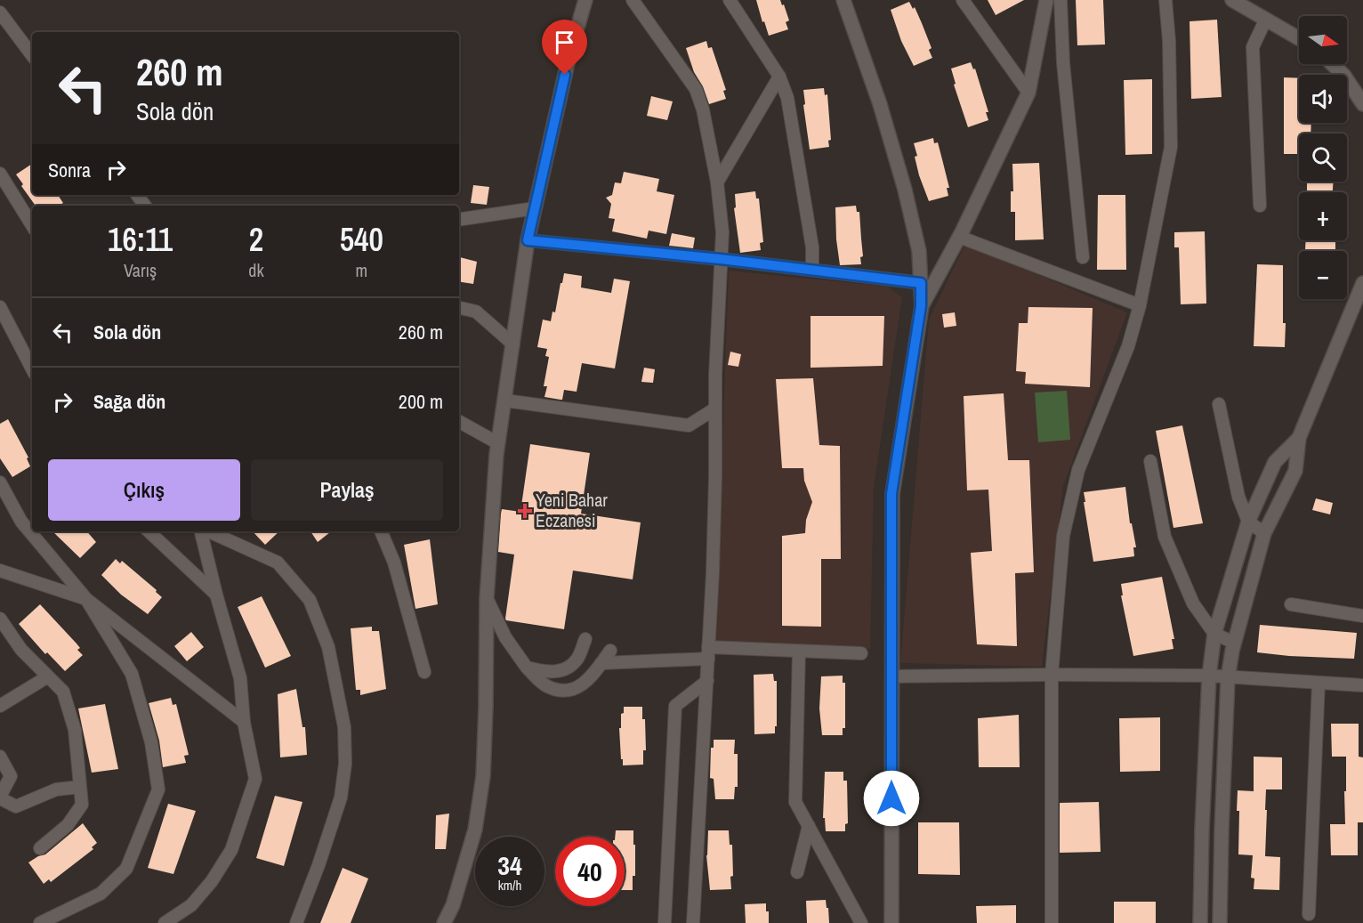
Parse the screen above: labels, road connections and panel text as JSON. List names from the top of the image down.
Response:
{
  "places": {
    "health": ["Yeni Bahar Eczanesi"]
  },
  "north": "right",
  "page": {
    "map_buttons": ["+", "−"],
    "turn": ["260 m", "Sola dön"],
    "then": "Sonra",
    "eta": [
      "16:11",
      "Varış",
      "2",
      "dk",
      "540",
      "m"
    ],
    "list": [
      {
        "name": "Sola dön",
        "value": "260 m"
      },
      {
        "name": "Sağa dön",
        "value": "200 m"
      }
    ],
    "buttons": ["Çıkış", "Paylaş"],
    "speed": "34 km/h",
    "limit": "40"
  }
}
